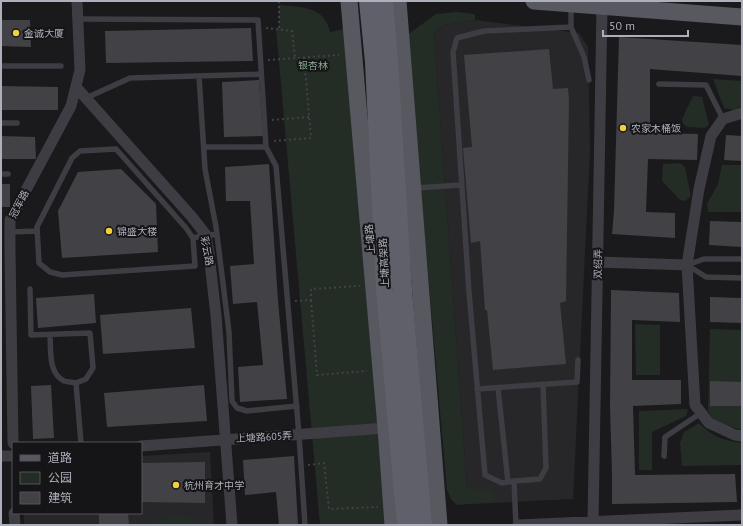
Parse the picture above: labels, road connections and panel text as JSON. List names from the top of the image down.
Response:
{
  "streets": {
    "highway": ["上塘高架路"],
    "main road": ["上塘路"],
    "street": [
      "冠军路",
      "彩云路",
      "双绍弄",
      "上塘路605弄"
    ]
  },
  "crossings": [
    ["冠军路", "彩云路"],
    ["上塘路", "上塘路605弄"],
    ["彩云路", "上塘路605弄"]
  ],
  "parks": ["银杏林"],
  "places": [
    "金诚大厦",
    "农家木桶饭",
    "锦盛大楼",
    "杭州育才中学"
  ],
  "legend": ["道路", "公园", "建筑"],
  "scale_bar": "50 m"
}
